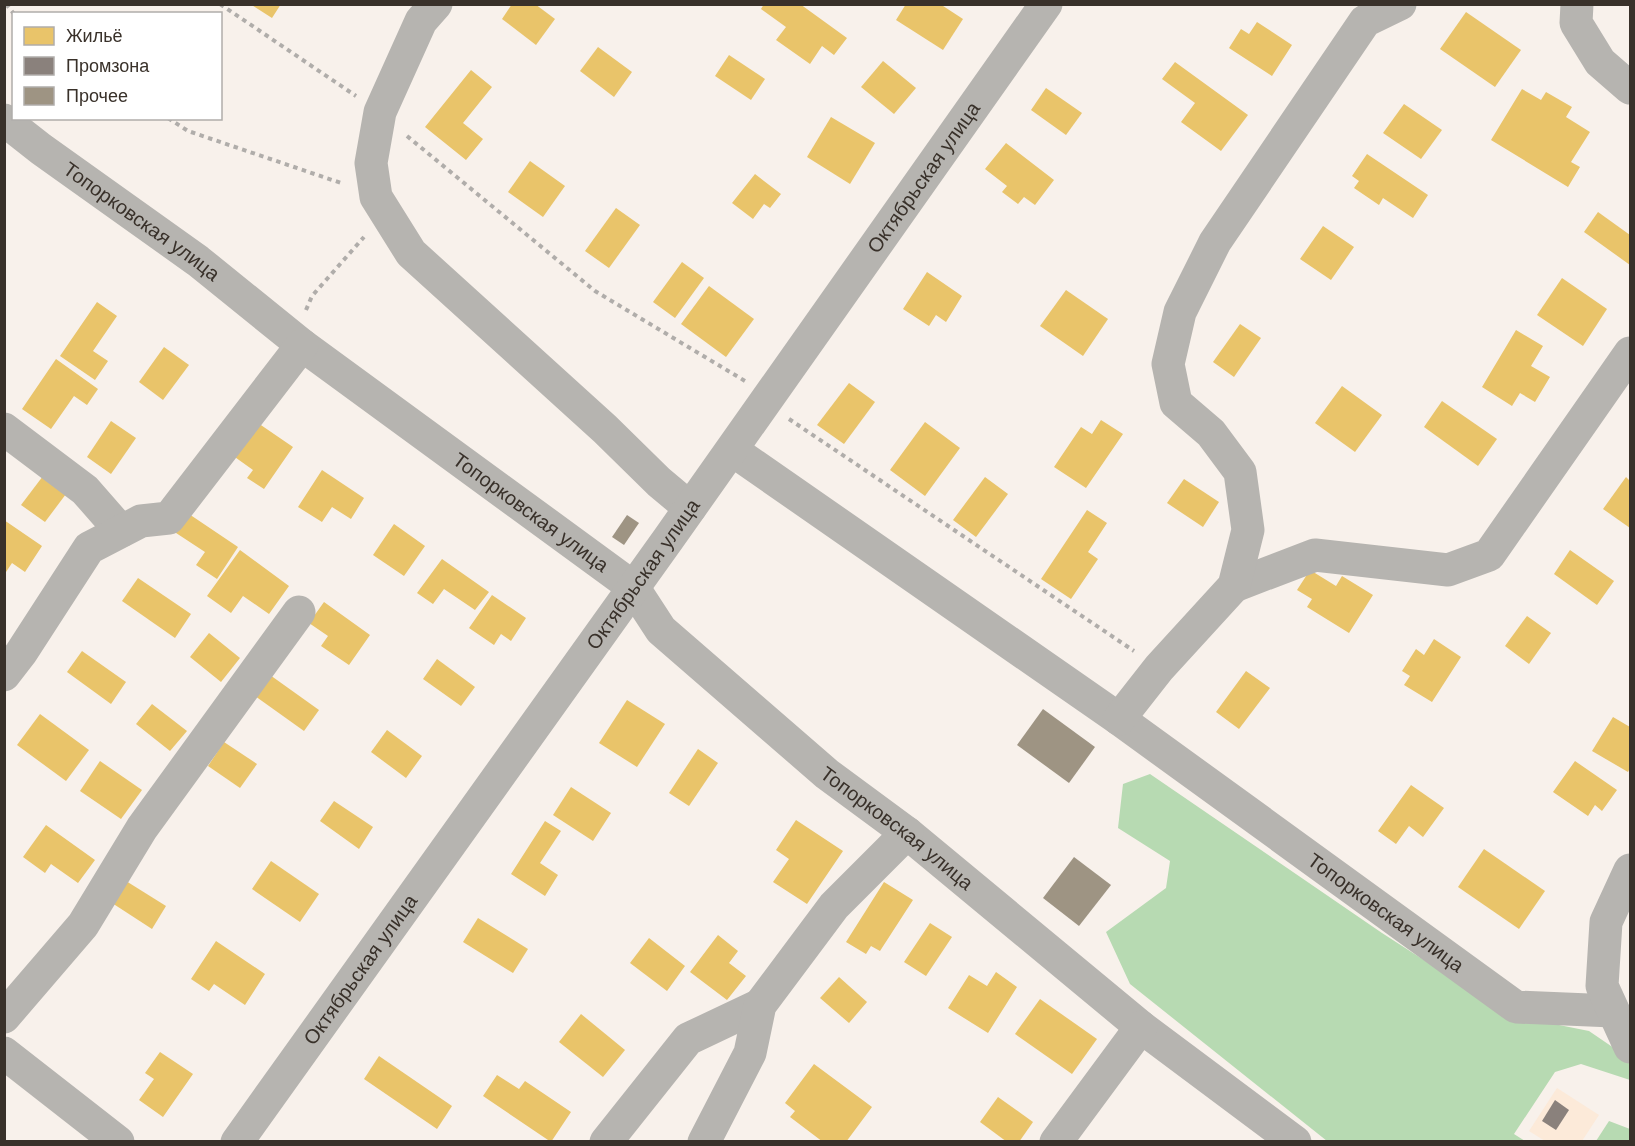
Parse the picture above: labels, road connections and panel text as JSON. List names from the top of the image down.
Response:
{
  "streets": {
    "street": ["Октябрьская улица", "Топорковская улица"]
  },
  "crossings": [
    ["Октябрьская улица", "Топорковская улица"]
  ],
  "legend": ["Жильё", "Промзона", "Прочее"]
}
